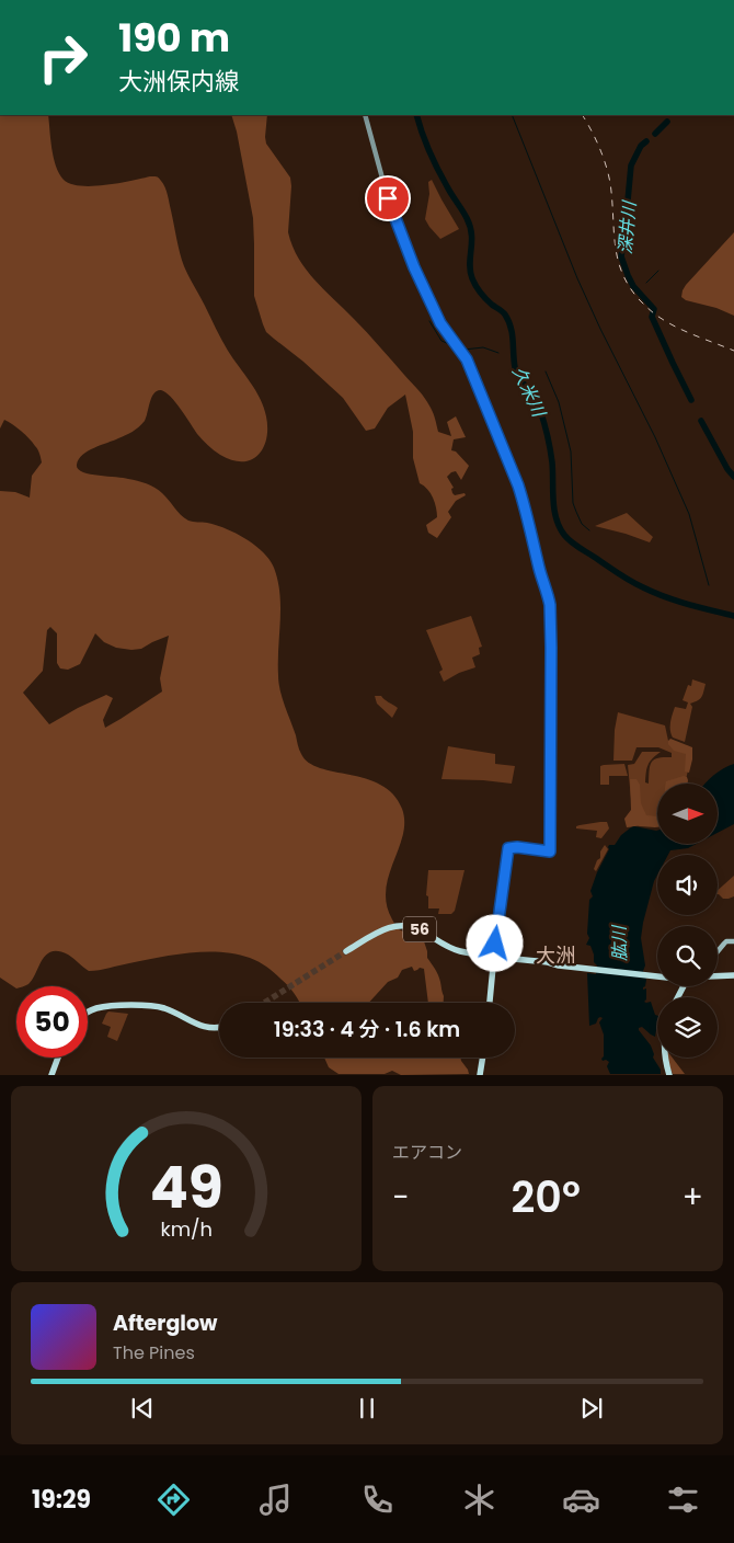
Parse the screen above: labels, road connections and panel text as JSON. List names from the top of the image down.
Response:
{
  "streets": {
    "highway": ["56"]
  },
  "districts": ["大洲"],
  "water": ["深井川", "久米川", "肱川"],
  "north": "right",
  "page": {
    "turn": ["190 m", "大洲保内線"],
    "limit": "50",
    "trip": "19:33 · 4 分 · 1.6 km",
    "tile": "エアコン",
    "heat": ["−", "20°", "+"],
    "song": ["Afterglow", "The Pines"],
    "tabs": "19:29",
    "gauge": ["49", "km/h"]
  }
}
